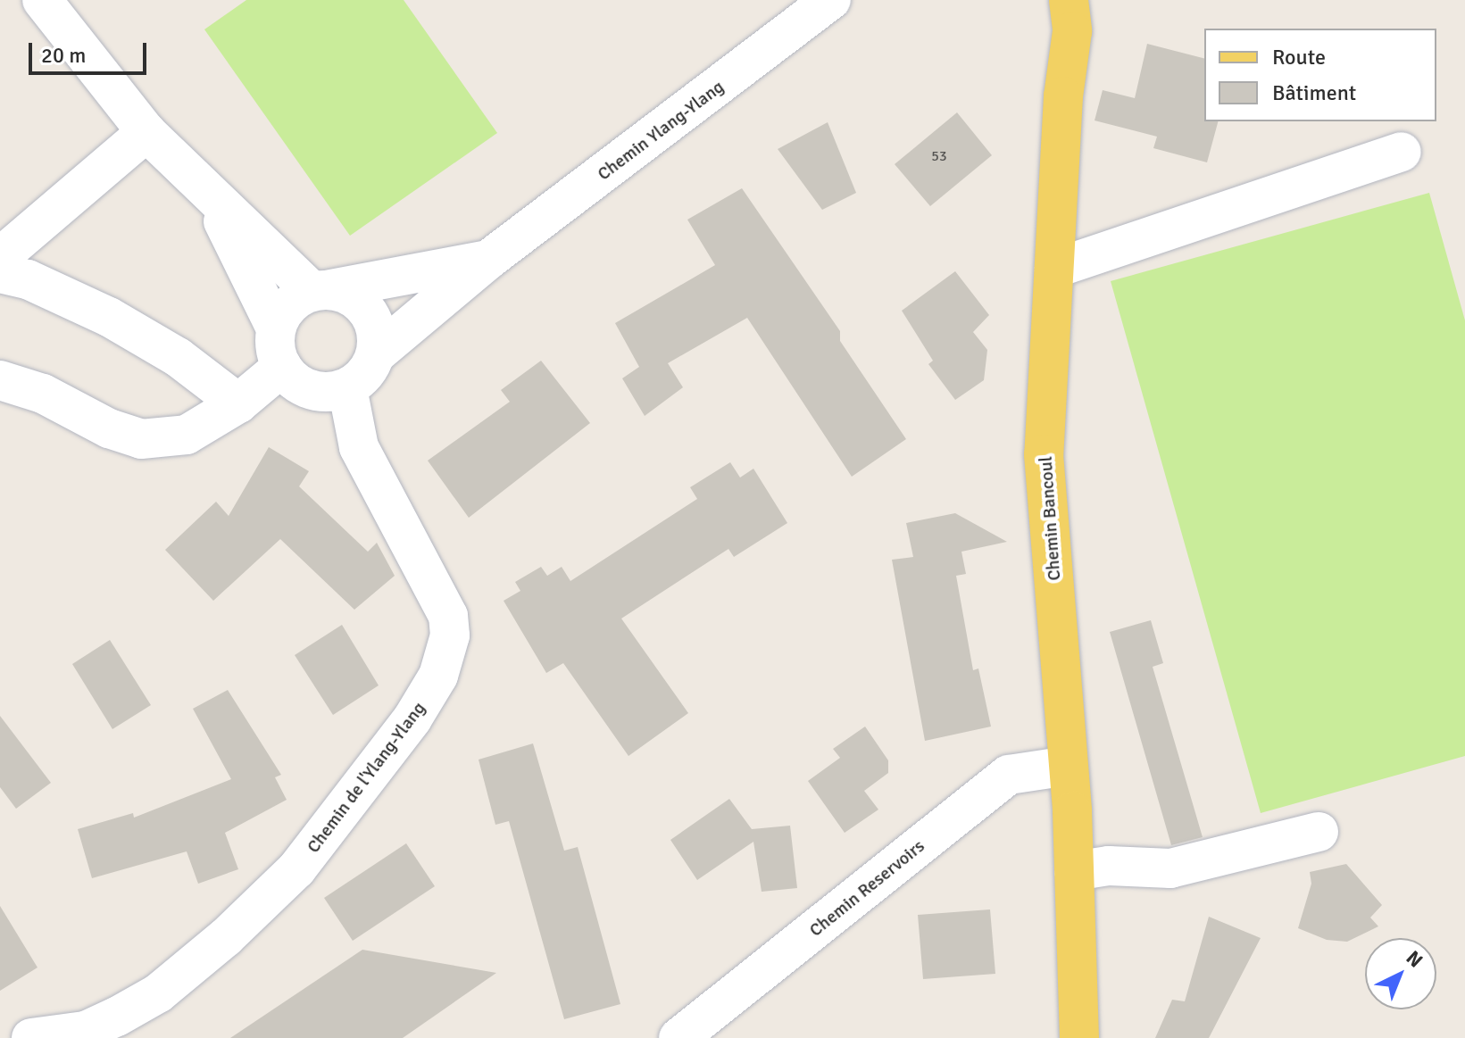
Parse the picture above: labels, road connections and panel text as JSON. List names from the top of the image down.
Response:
{
  "streets": {
    "main road": ["Chemin Bancoul"],
    "street": ["Chemin Ylang-Ylang", "Chemin de l'Ylang-Ylang", "Chemin Reservoirs"]
  },
  "crossings": [
    ["Chemin Ylang-Ylang", "Chemin de l'Ylang-Ylang"],
    ["Chemin Bancoul", "Chemin Reservoirs"]
  ],
  "house_numbers": ["53"],
  "legend": ["Route", "Bâtiment"],
  "scale_bar": "20 m",
  "north": "top right"
}
